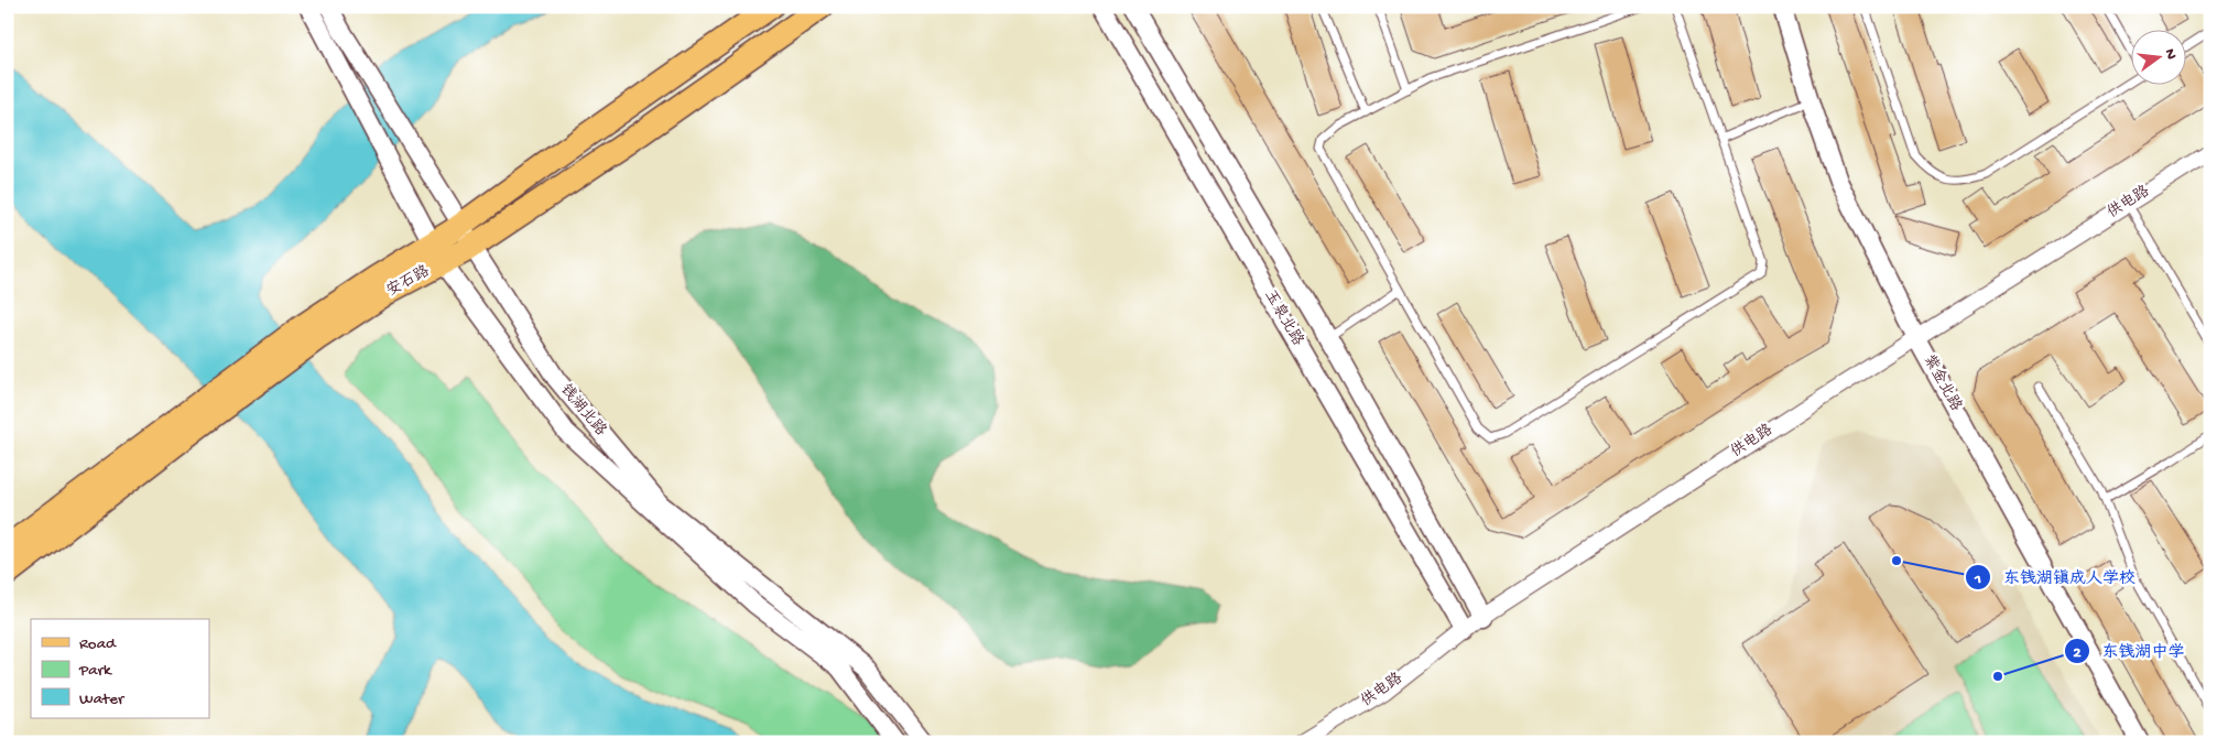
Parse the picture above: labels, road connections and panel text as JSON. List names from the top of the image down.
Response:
{
  "streets": {
    "main road": ["安石路"],
    "street": [
      "供电路",
      "玉泉北路",
      "紫金北路",
      "钱湖北路"
    ]
  },
  "crossings": [
    ["供电路", "玉泉北路"],
    ["供电路", "紫金北路"],
    ["安石路", "钱湖北路"]
  ],
  "places": ["东钱湖镇成人学校", "东钱湖中学"],
  "legend": ["Road", "Park", "Water"],
  "north": "right"
}
